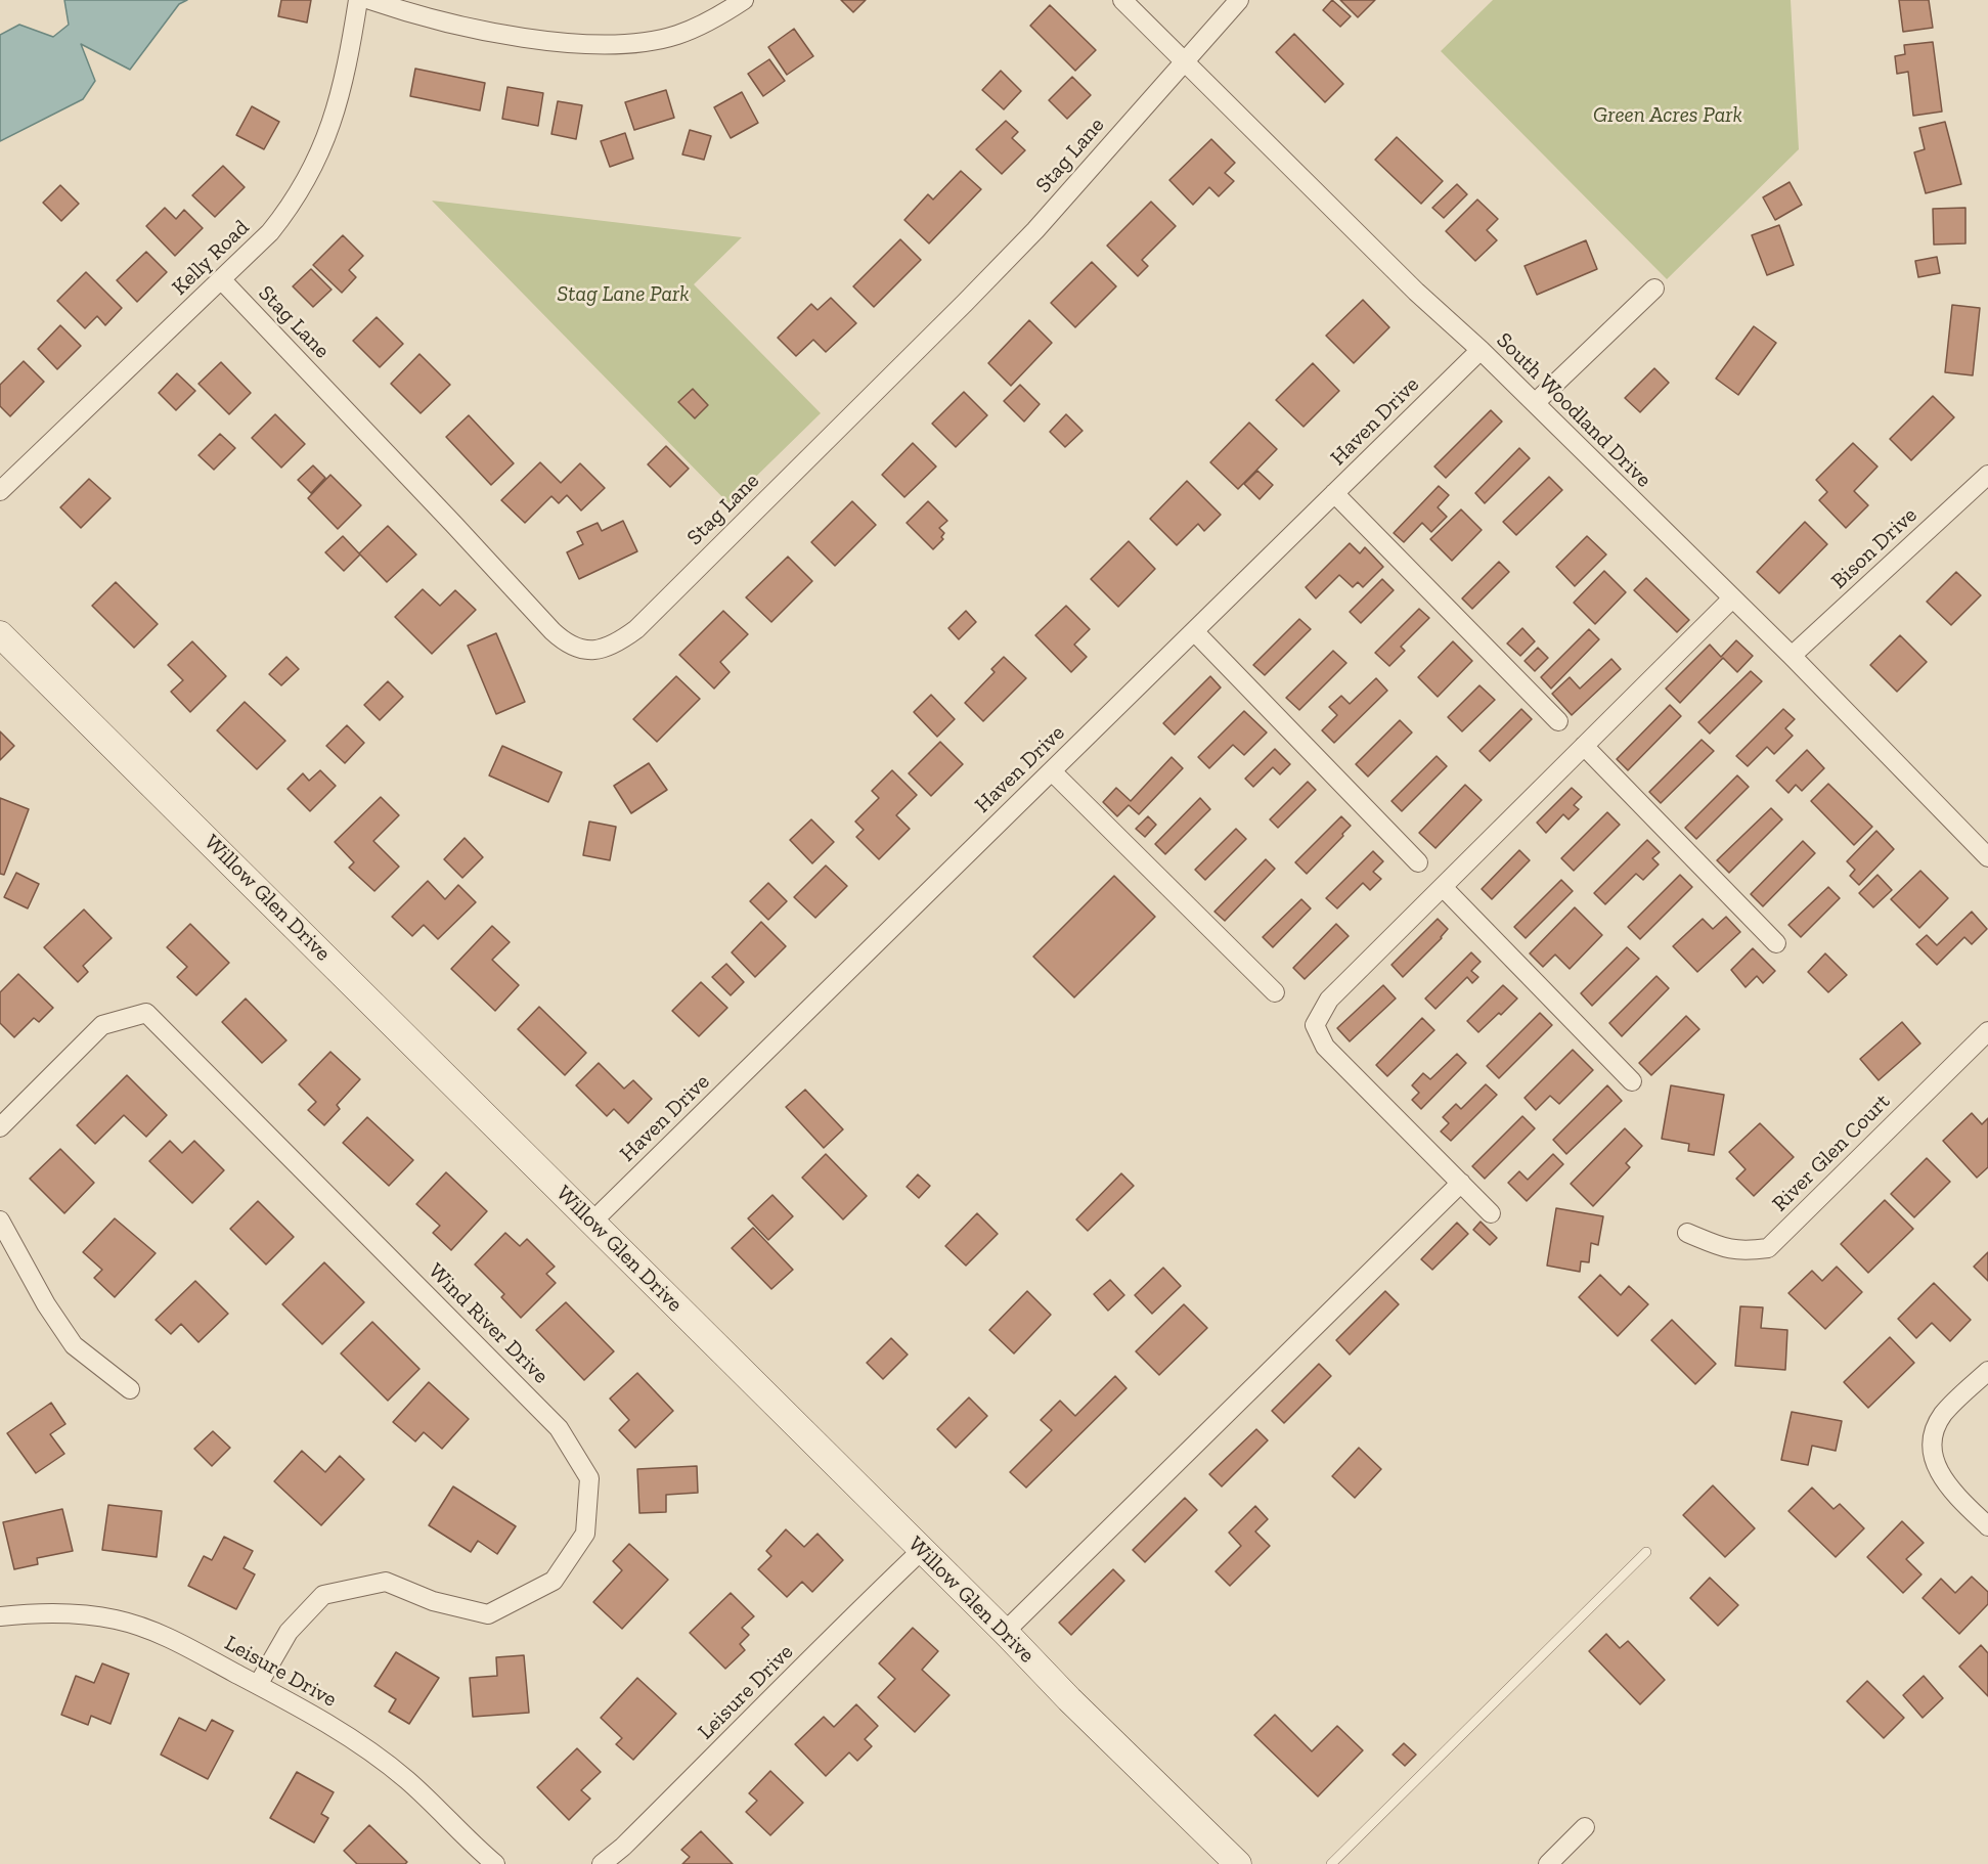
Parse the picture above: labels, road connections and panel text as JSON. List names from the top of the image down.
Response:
{
  "streets": {
    "main road": ["Willow Glen Drive"],
    "street": [
      "Stag Lane",
      "Kelly Road",
      "South Woodland Drive",
      "Haven Drive",
      "Bison Drive",
      "River Glen Court",
      "Wind River Drive",
      "Leisure Drive"
    ]
  },
  "crossings": [
    ["Stag Lane", "Kelly Road"],
    ["Stag Lane", "South Woodland Drive"],
    ["South Woodland Drive", "Haven Drive"],
    ["South Woodland Drive", "Bison Drive"],
    ["Haven Drive", "Willow Glen Drive"],
    ["Willow Glen Drive", "Leisure Drive"],
    ["Wind River Drive", "Leisure Drive"]
  ],
  "parks": ["Green Acres Park", "Stag Lane Park"]
}
